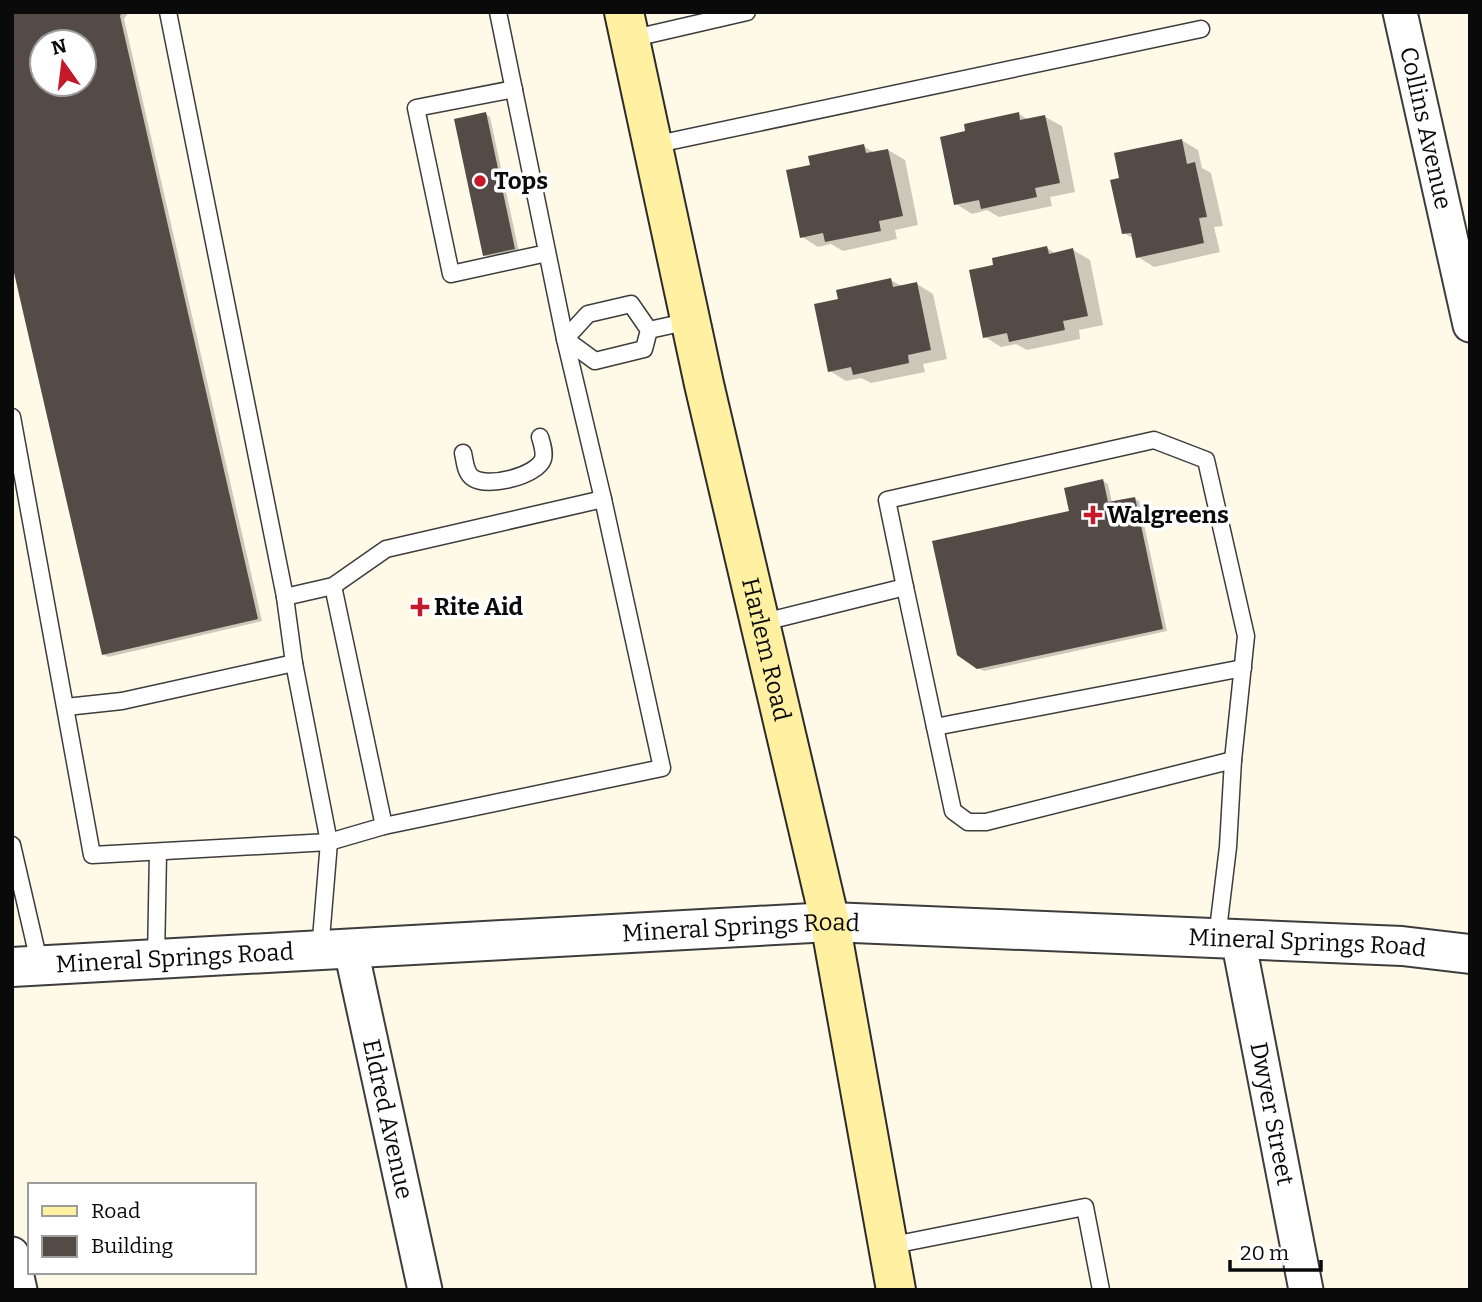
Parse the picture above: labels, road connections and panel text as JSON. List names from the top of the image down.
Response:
{
  "streets": {
    "main road": ["Harlem Road"],
    "street": [
      "Collins Avenue",
      "Mineral Springs Road",
      "Dwyer Street",
      "Eldred Avenue"
    ]
  },
  "crossings": [
    ["Harlem Road", "Mineral Springs Road"],
    ["Mineral Springs Road", "Dwyer Street"],
    ["Mineral Springs Road", "Eldred Avenue"]
  ],
  "places": {
    "other": ["Tops"],
    "health": ["Walgreens", "Rite Aid"]
  },
  "legend": ["Road", "Building"],
  "scale_bar": "20 m",
  "north": "top"
}
